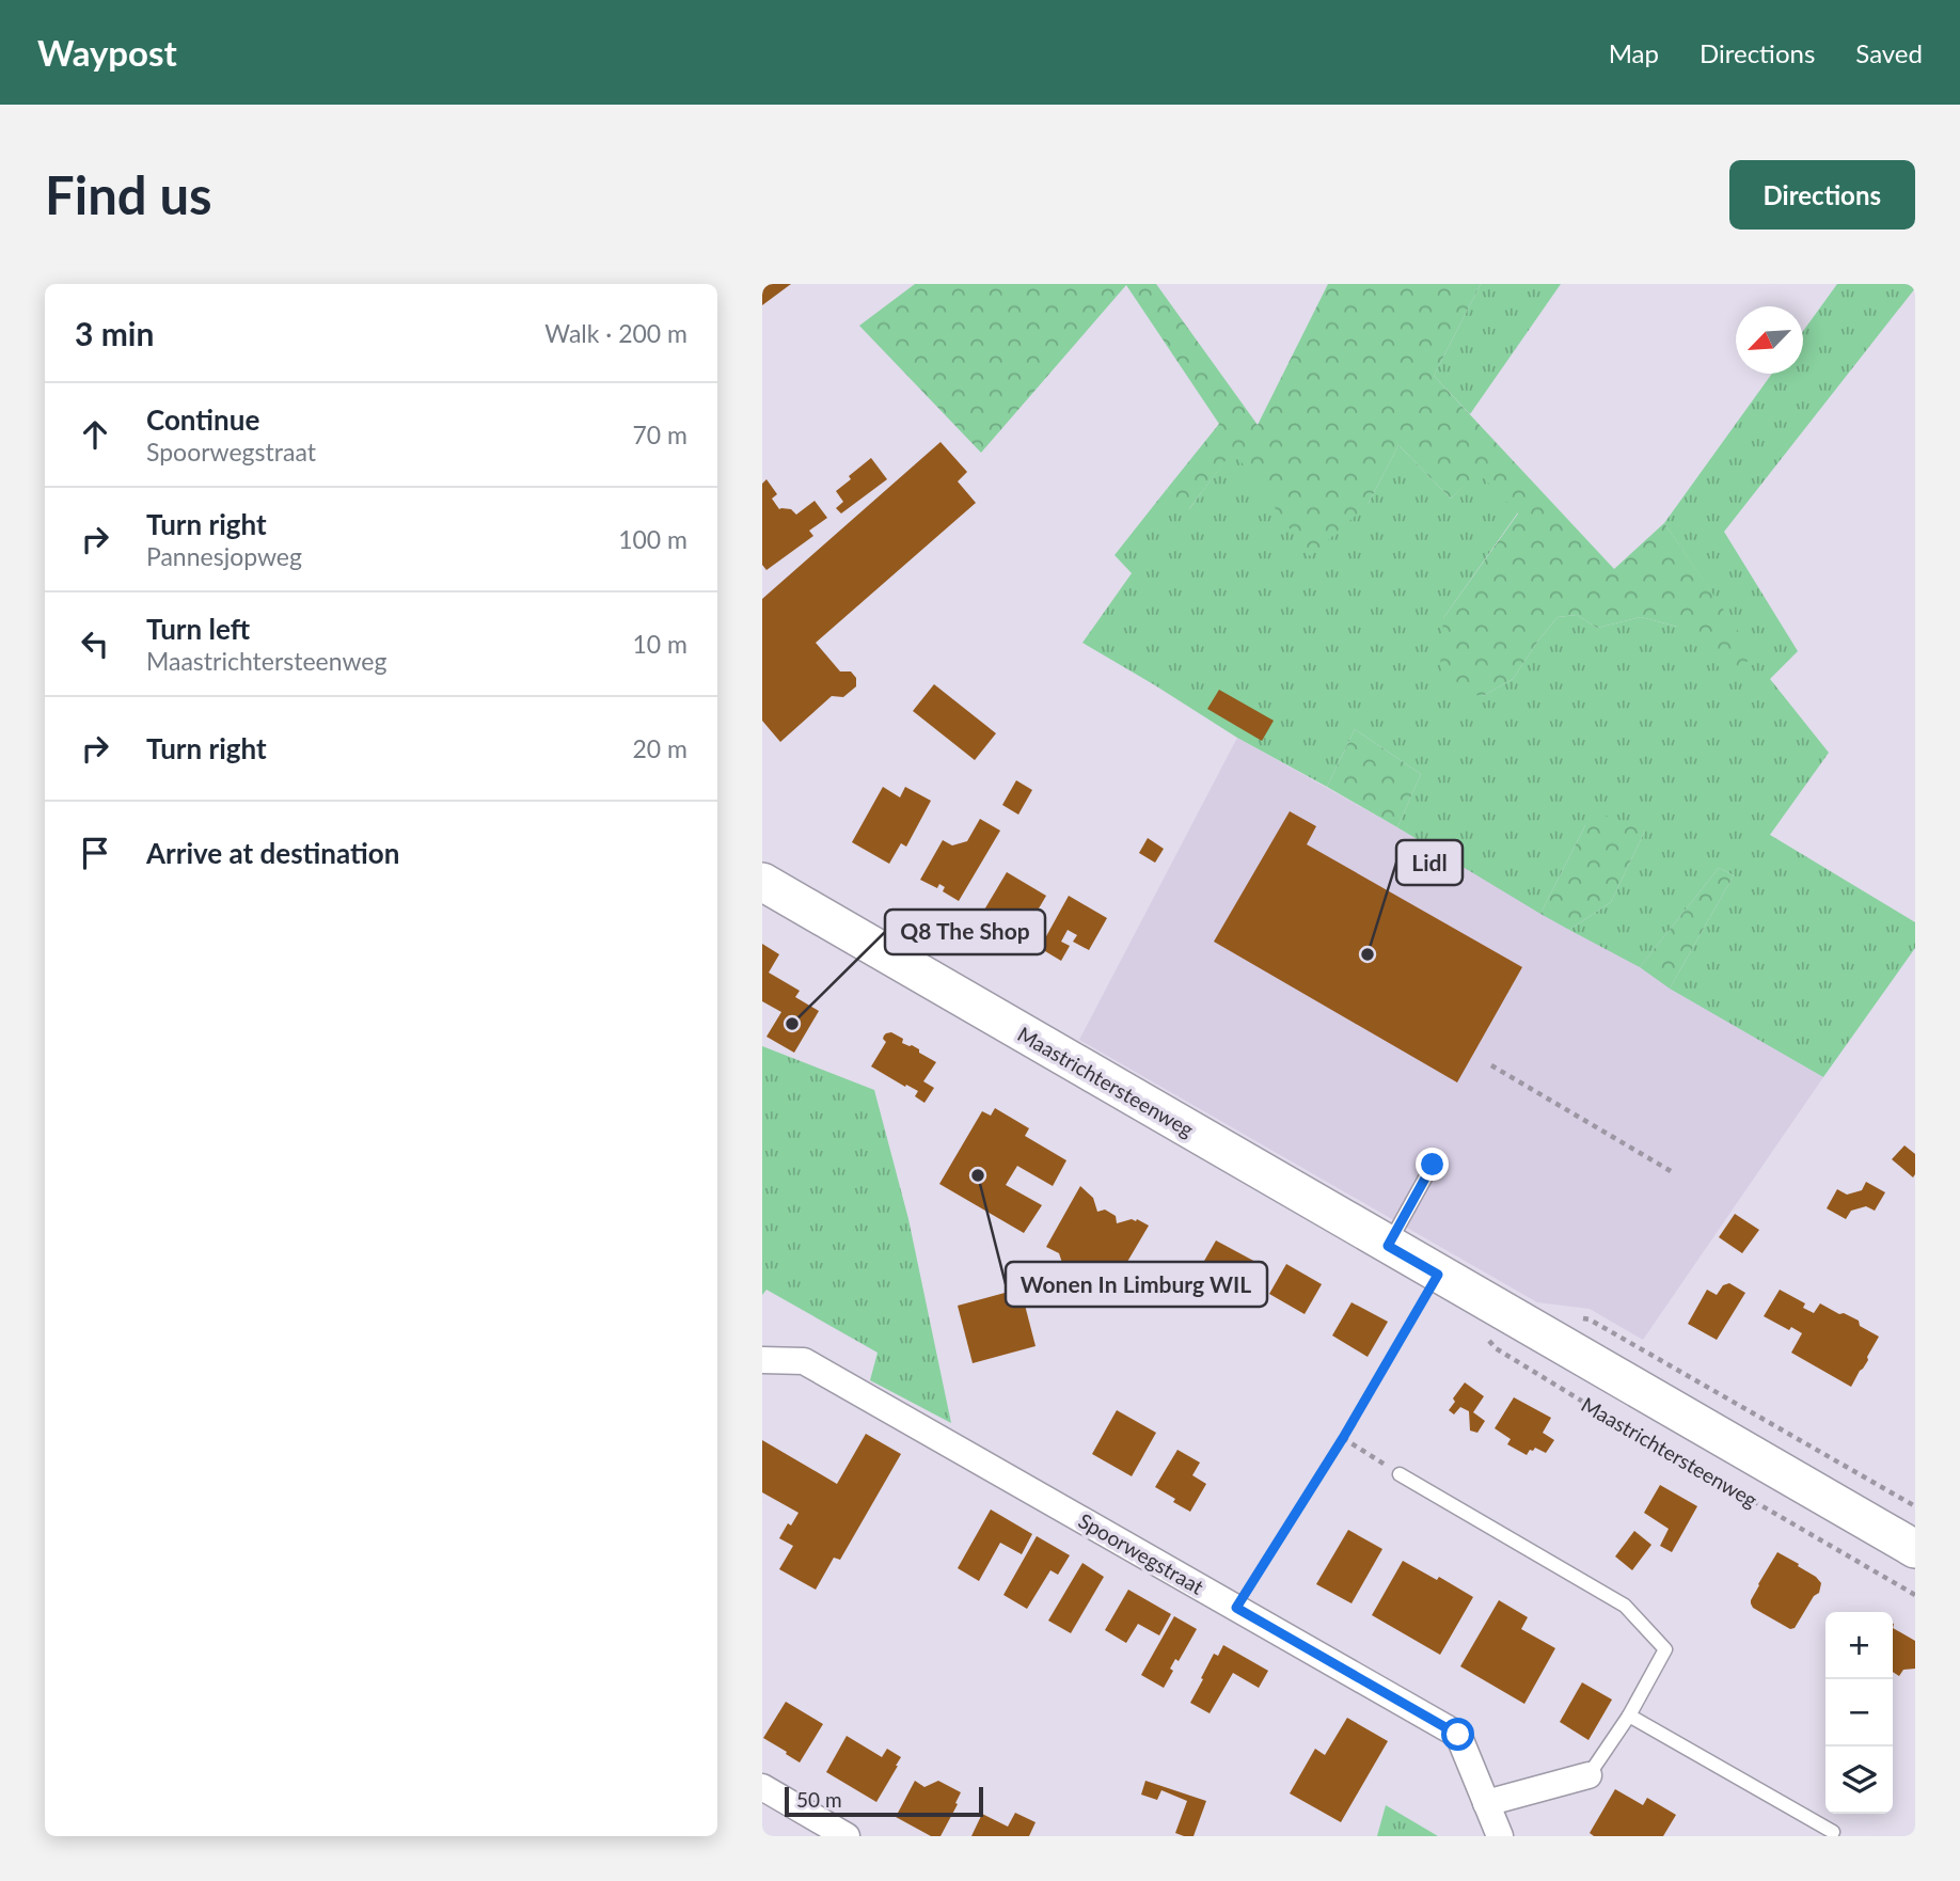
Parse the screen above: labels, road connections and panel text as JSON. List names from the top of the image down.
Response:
{
  "streets": {
    "main road": ["Maastrichtersteenweg"],
    "street": ["Spoorwegstraat"]
  },
  "places": ["Lidl", "Q8 The Shop", "Wonen In Limburg WIL"],
  "scale_bar": "50 m",
  "north": "bottom left",
  "page": {
    "header": "Waypost",
    "nav": ["Map", "Directions", "Saved"],
    "buttons": "Directions",
    "title": "Find us",
    "heading": ["3 min", "Walk · 200 m"],
    "list": [
      ["Continue", "Spoorwegstraat", "70 m"],
      ["Turn right", "Pannesjopweg", "100 m"],
      ["Turn left", "Maastrichtersteenweg", "10 m"],
      ["Turn right", "20 m"],
      "Arrive at destination"
    ],
    "map_buttons": ["+", "−"],
    "scale": "50 m"
  }
}
